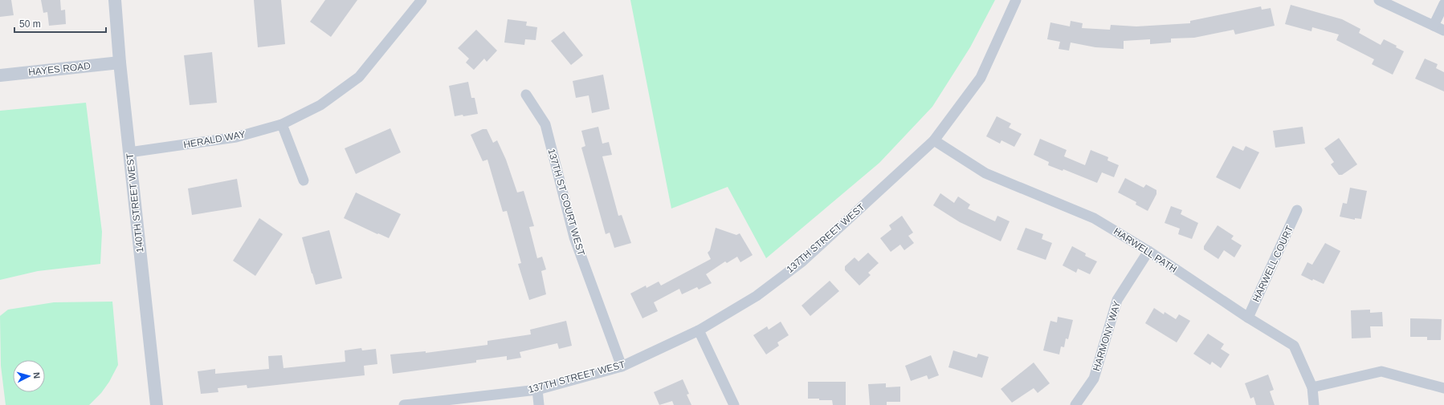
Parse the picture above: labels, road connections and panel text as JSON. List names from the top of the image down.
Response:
{
  "streets": {
    "street": [
      "HAYES ROAD",
      "HERALD WAY",
      "137TH ST COURT WEST",
      "140TH STREET WEST",
      "137TH STREET WEST",
      "HARWELL PATH",
      "HARWELL COURT",
      "HARMONY WAY"
    ]
  },
  "crossings": [
    ["HAYES ROAD", "140TH STREET WEST"],
    ["HERALD WAY", "140TH STREET WEST"],
    ["137TH ST COURT WEST", "137TH STREET WEST"],
    ["137TH STREET WEST", "HARWELL PATH"],
    ["HARWELL PATH", "HARWELL COURT"],
    ["HARWELL PATH", "HARMONY WAY"]
  ],
  "scale_bar": "50 m",
  "north": "right"
}
